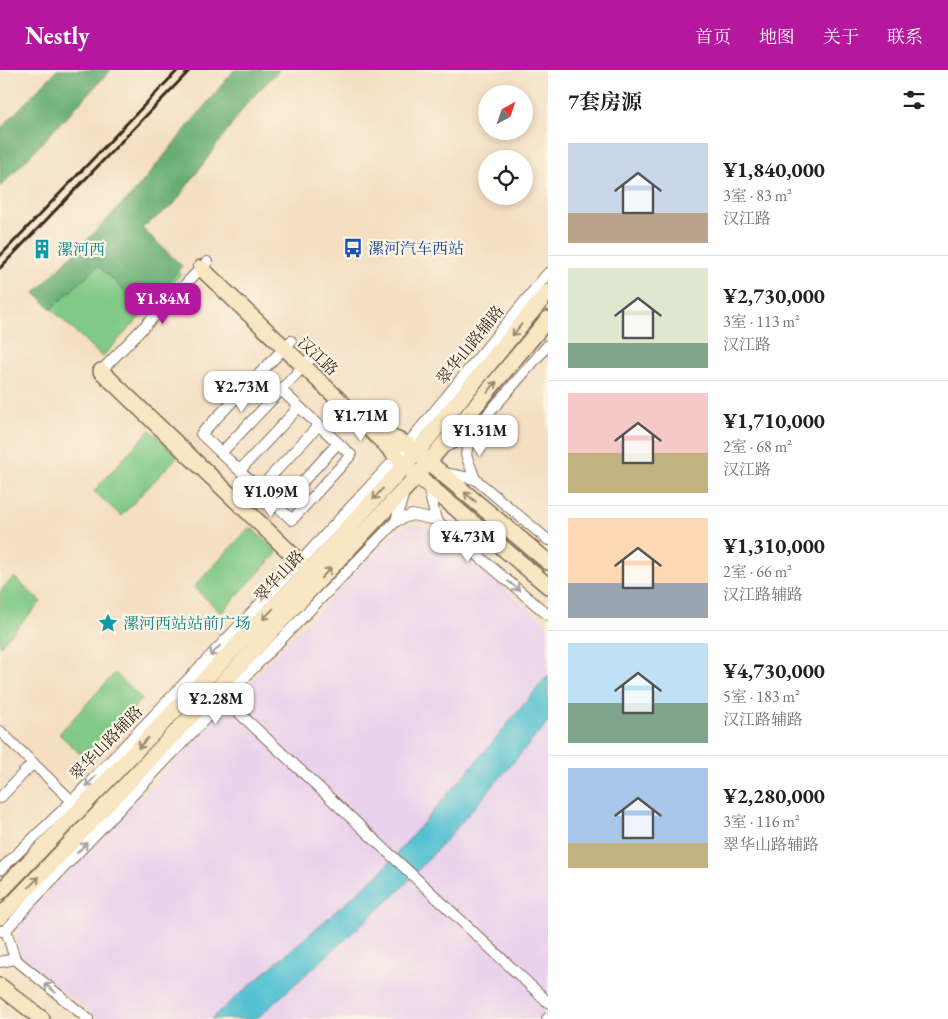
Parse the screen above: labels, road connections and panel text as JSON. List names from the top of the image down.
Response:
{
  "streets": {
    "main road": ["汉江路", "翠华山路"],
    "street": ["翠华山路辅路"]
  },
  "crossings": [
    ["翠华山路辅路", "汉江路"],
    ["翠华山路辅路", "翠华山路"],
    ["汉江路", "翠华山路"]
  ],
  "places": {
    "bus stop": ["漯河汽车西站"],
    "building": ["漯河西"],
    "place": ["漯河西站站前广场"]
  },
  "north": "top right",
  "page": {
    "header": "Nestly",
    "nav": [
      "首页",
      "地图",
      "关于",
      "联系"
    ],
    "heading": "7套房源",
    "list": [
      {
        "name": "¥1,840,000",
        "note": "3室 · 83 m² · 汉江路"
      },
      {
        "name": "¥2,730,000",
        "note": "3室 · 113 m² · 汉江路"
      },
      {
        "name": "¥1,710,000",
        "note": "2室 · 68 m² · 汉江路"
      },
      {
        "name": "¥1,310,000",
        "note": "2室 · 66 m² · 汉江路辅路"
      },
      {
        "name": "¥4,730,000",
        "note": "5室 · 183 m² · 汉江路辅路"
      },
      {
        "name": "¥2,280,000",
        "note": "3室 · 116 m² · 翠华山路辅路"
      }
    ],
    "price": [
      "¥1.84M",
      "¥2.73M",
      "¥1.71M",
      "¥1.31M",
      "¥1.09M",
      "¥4.73M",
      "¥2.28M"
    ]
  }
}
